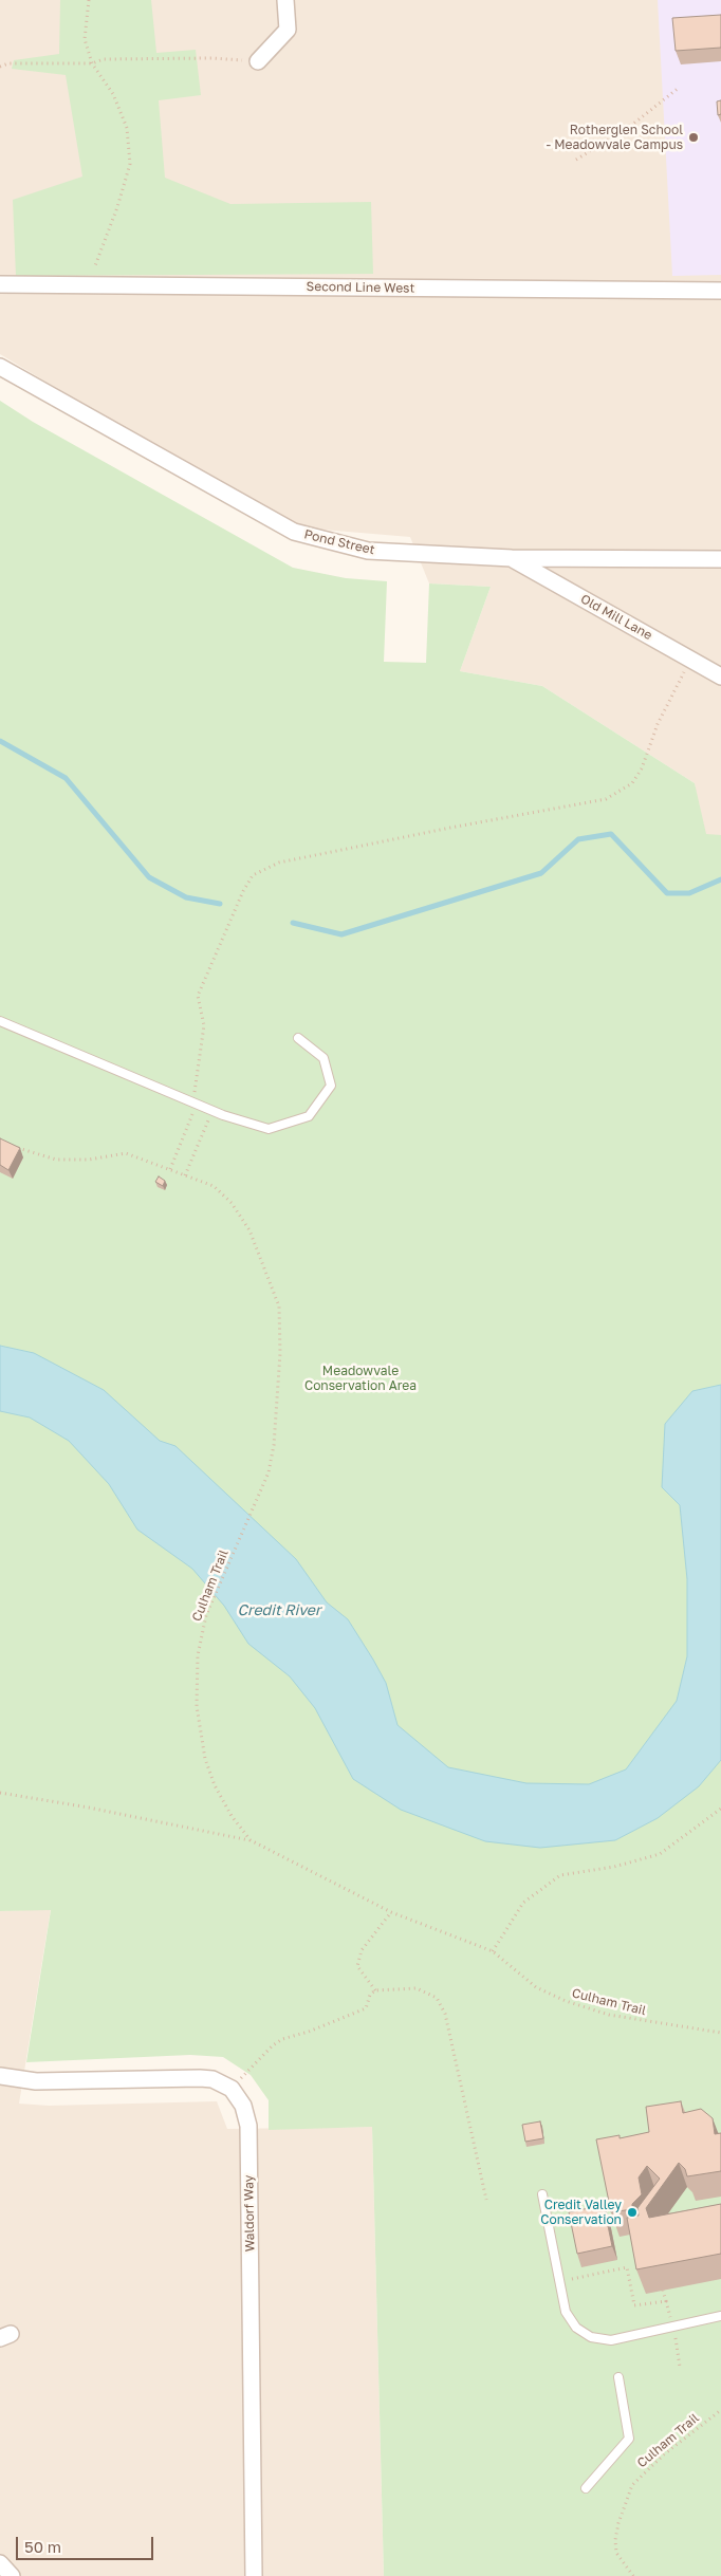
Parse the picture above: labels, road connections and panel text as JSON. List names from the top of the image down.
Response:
{
  "streets": {
    "street": [
      "Second Line West",
      "Pond Street",
      "Old Mill Lane",
      "Waldorf Way"
    ],
    "path": ["Culham Trail"]
  },
  "crossings": [
    ["Pond Street", "Old Mill Lane"]
  ],
  "water": ["Credit River"],
  "parks": ["Meadowvale Conservation Area"],
  "places": ["Rotherglen School - Meadowvale Campus", "Credit Valley Conservation"],
  "scale_bar": "50 m"
}
